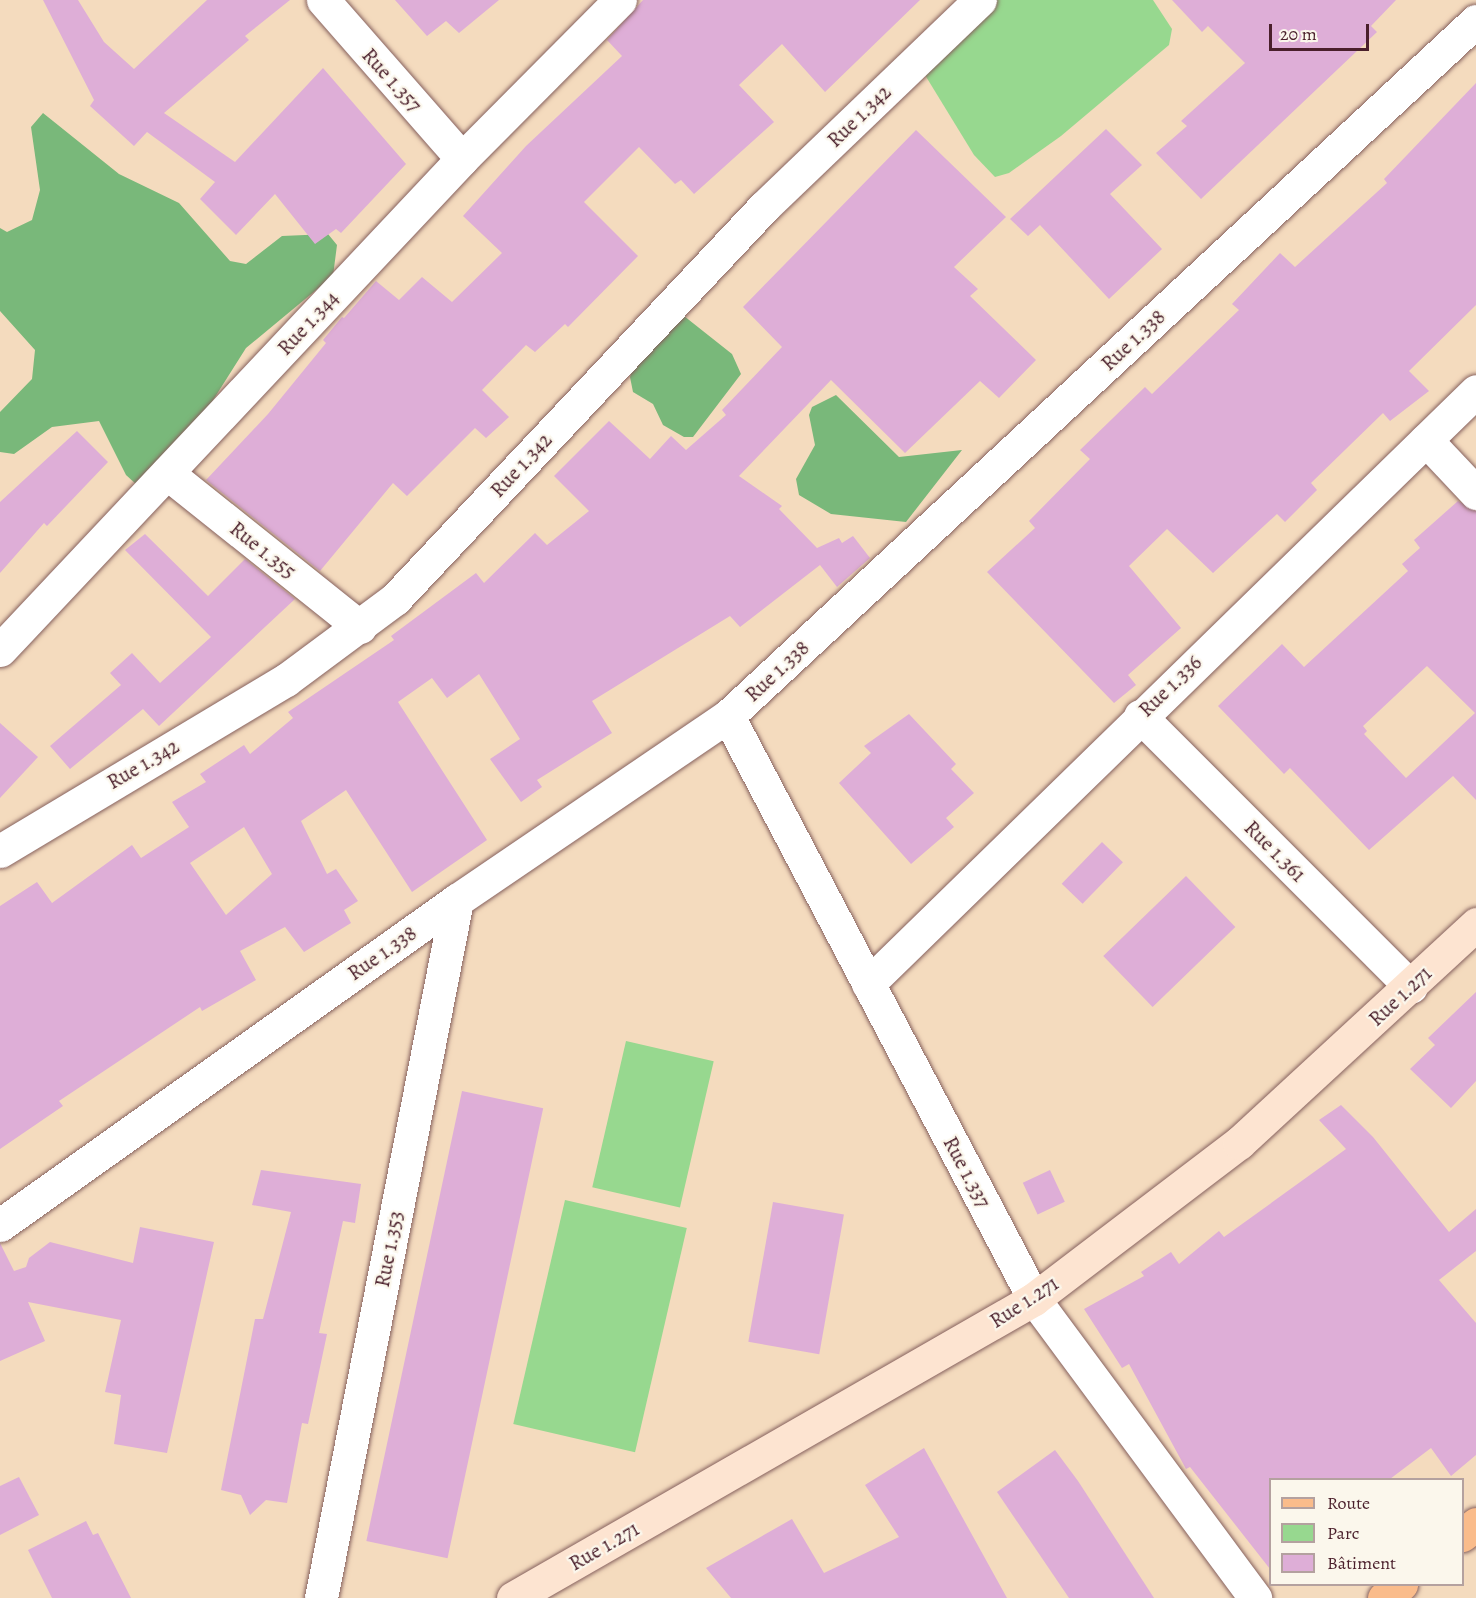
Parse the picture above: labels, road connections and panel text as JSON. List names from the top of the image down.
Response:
{
  "streets": {
    "street": [
      "Rue 1.357",
      "Rue 1.342",
      "Rue 1.344",
      "Rue 1.338",
      "Rue 1.355",
      "Rue 1.336",
      "Rue 1.361",
      "Rue 1.271",
      "Rue 1.337",
      "Rue 1.353"
    ]
  },
  "crossings": [
    ["Rue 1.357", "Rue 1.344"],
    ["Rue 1.342", "Rue 1.355"],
    ["Rue 1.344", "Rue 1.355"],
    ["Rue 1.338", "Rue 1.337"],
    ["Rue 1.338", "Rue 1.353"],
    ["Rue 1.336", "Rue 1.361"],
    ["Rue 1.336", "Rue 1.337"],
    ["Rue 1.361", "Rue 1.271"],
    ["Rue 1.271", "Rue 1.337"]
  ],
  "legend": ["Route", "Parc", "Bâtiment"],
  "scale_bar": "20 m"
}
